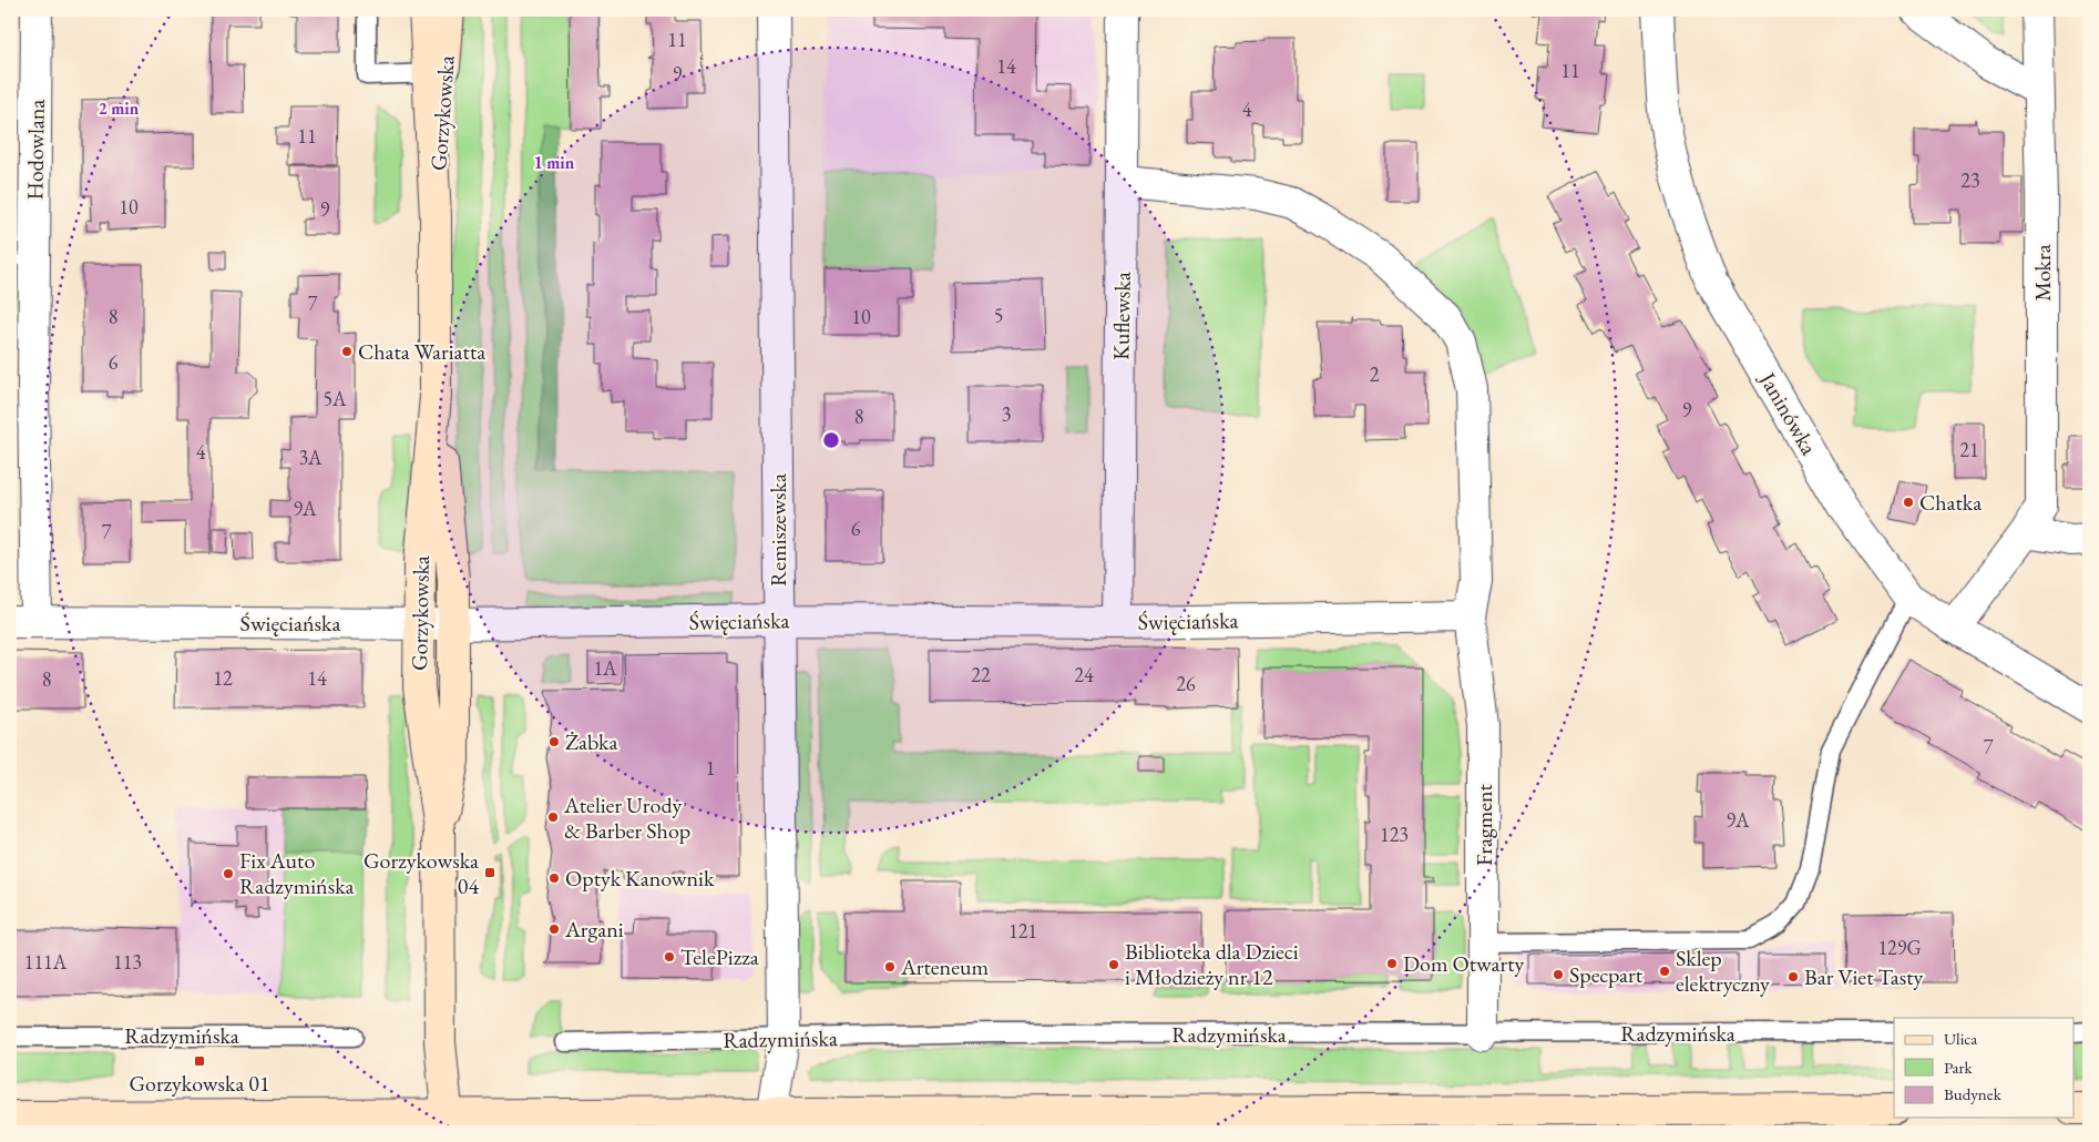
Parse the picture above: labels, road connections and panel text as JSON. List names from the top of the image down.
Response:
{
  "streets": {
    "main road": ["Gorzykowska"],
    "street": [
      "Hodowlana",
      "Mokra",
      "Kuflewska",
      "Janinówka",
      "Remiszewska",
      "Święciańska",
      "Fragment"
    ],
    "lane": ["Radzymińska"]
  },
  "crossings": [
    ["Gorzykowska", "Święciańska"],
    ["Hodowlana", "Święciańska"],
    ["Mokra", "Janinówka"],
    ["Kuflewska", "Święciańska"],
    ["Kuflewska", "Fragment"],
    ["Remiszewska", "Święciańska"],
    ["Remiszewska", "Radzymińska"],
    ["Święciańska", "Fragment"],
    ["Fragment", "Radzymińska"]
  ],
  "places": {
    "other": [
      "Chata Wariatta",
      "Chatka",
      "Żabka",
      "Atelier Urody & Barber Shop",
      "Fix Auto Radzymińska",
      "Optyk Kanownik",
      "Argani",
      "TelePizza",
      "Dom Otwarty",
      "Biblioteka dla Dzieci i Młodzieży nr 12",
      "Arteneum",
      "Sklep elektryczny",
      "Specpart",
      "Bar Viet Tasty"
    ],
    "transit": ["Gorzykowska 04", "Gorzykowska 01"]
  },
  "house_numbers": [
    "11",
    "14",
    "11",
    "9",
    "4",
    "11",
    "23",
    "10",
    "9",
    "7",
    "5",
    "8",
    "10",
    "6",
    "2",
    "5A",
    "9",
    "3",
    "8",
    "21",
    "4",
    "3A",
    "9A",
    "6",
    "7",
    "1A",
    "22",
    "24",
    "12",
    "14",
    "8",
    "26",
    "7",
    "1",
    "9A",
    "123",
    "121",
    "129G",
    "111A",
    "113"
  ],
  "legend": ["Ulica", "Park", "Budynek"],
  "rings": ["2 min", "1 min"]
}
